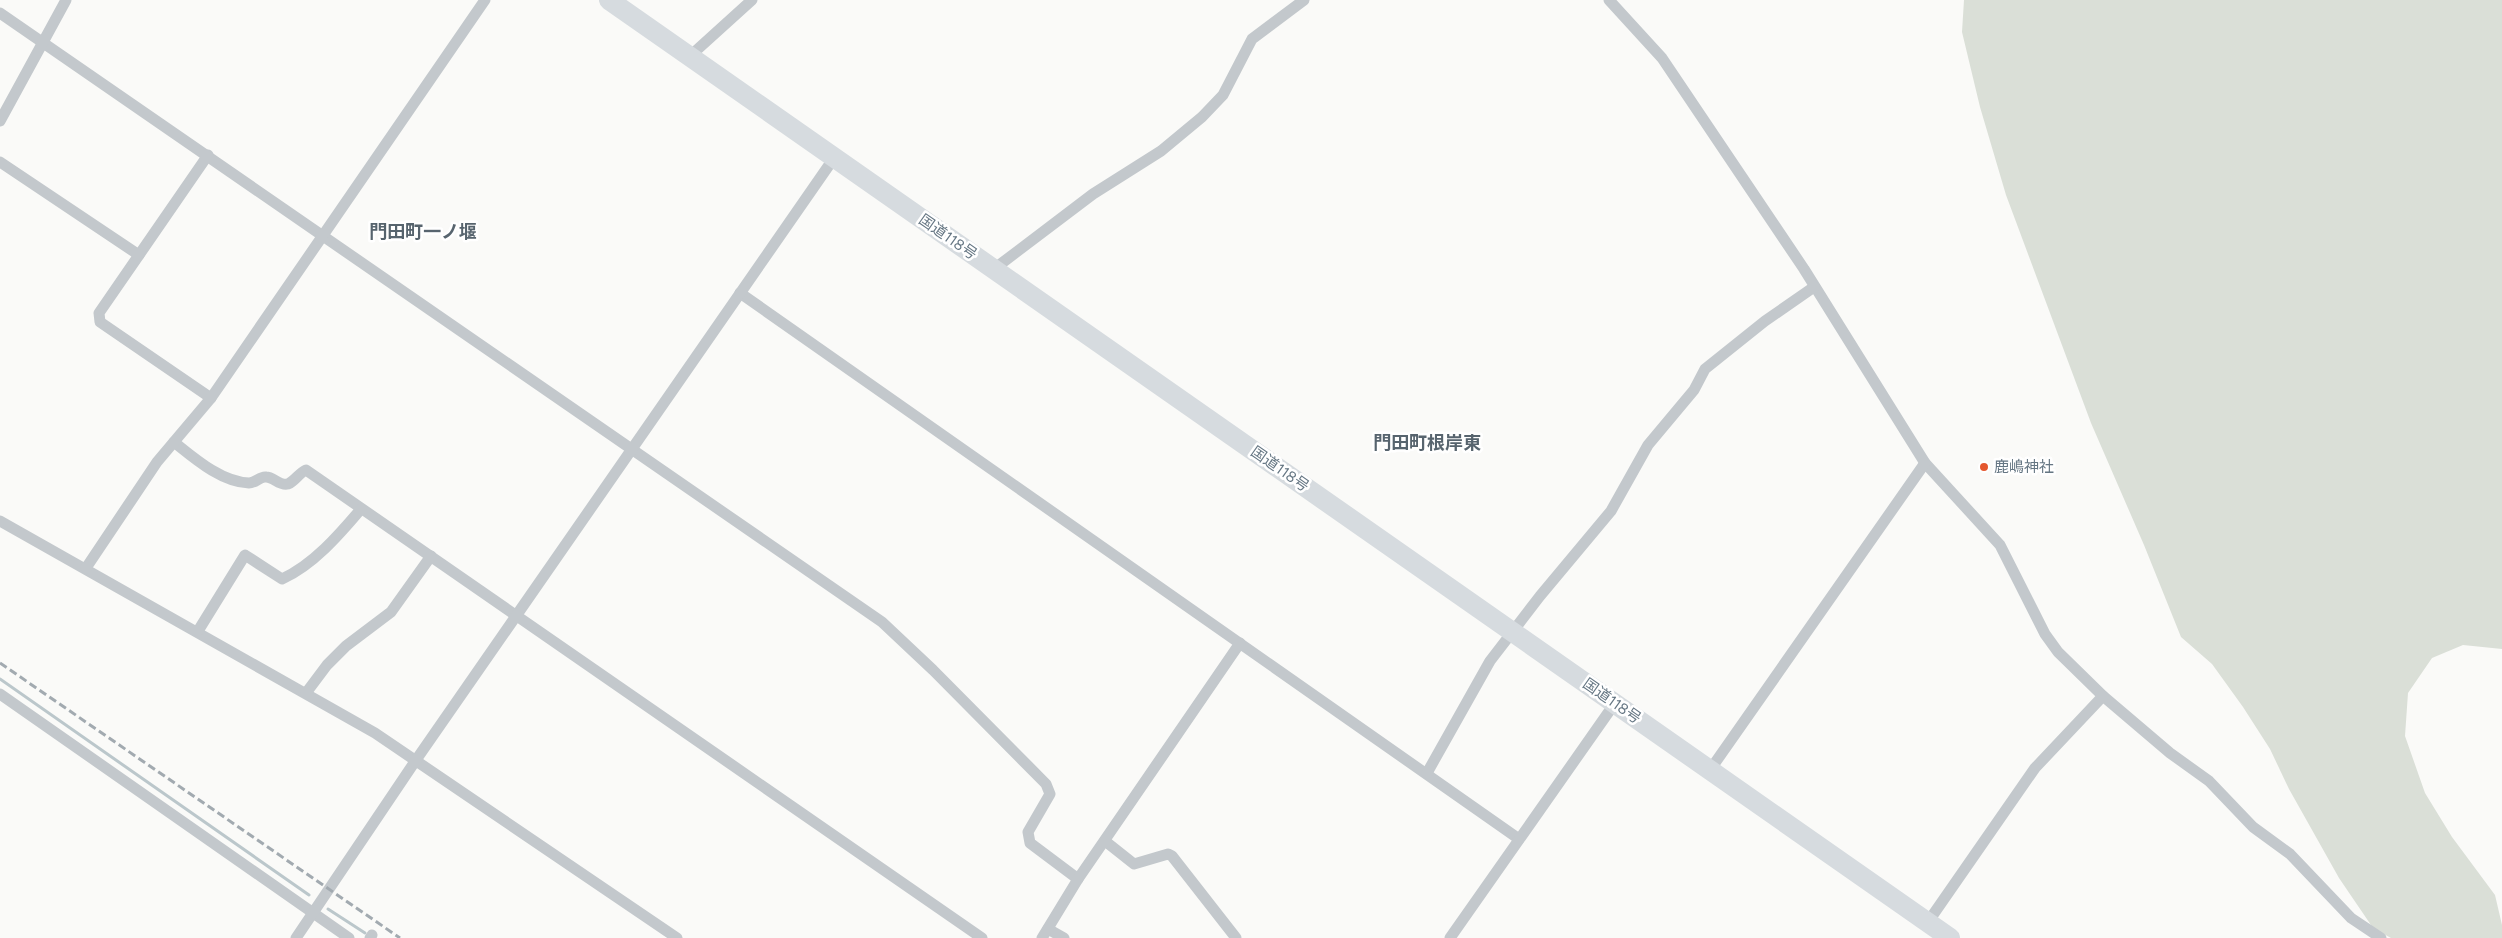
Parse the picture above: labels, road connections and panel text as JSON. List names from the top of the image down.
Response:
{
  "streets": {
    "highway": ["国道118号"]
  },
  "districts": ["門田町一ノ堰", "門田町根岸東"],
  "places": ["鹿嶋神社"]
}
